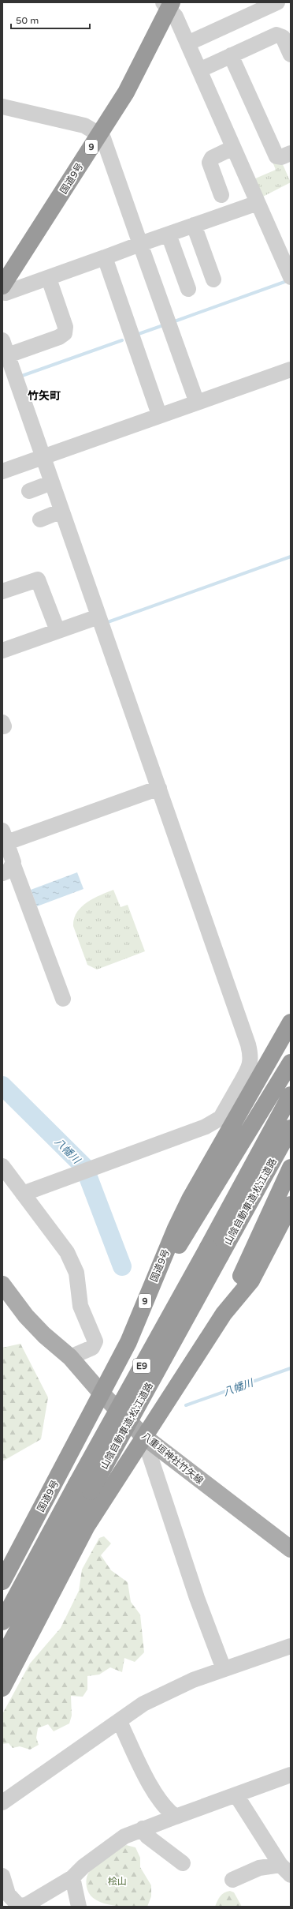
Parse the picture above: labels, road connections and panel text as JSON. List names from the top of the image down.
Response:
{
  "streets": {
    "highway": [
      "9",
      "国道9号",
      "山陰自動車道;松江道路",
      "E9"
    ],
    "main road": ["八重垣神社竹矢線"]
  },
  "crossings": [
    ["国道9号", "八重垣神社竹矢線"]
  ],
  "districts": ["竹矢町"],
  "water": ["八幡川"],
  "parks": ["桧山"],
  "scale_bar": "50 m"
}
